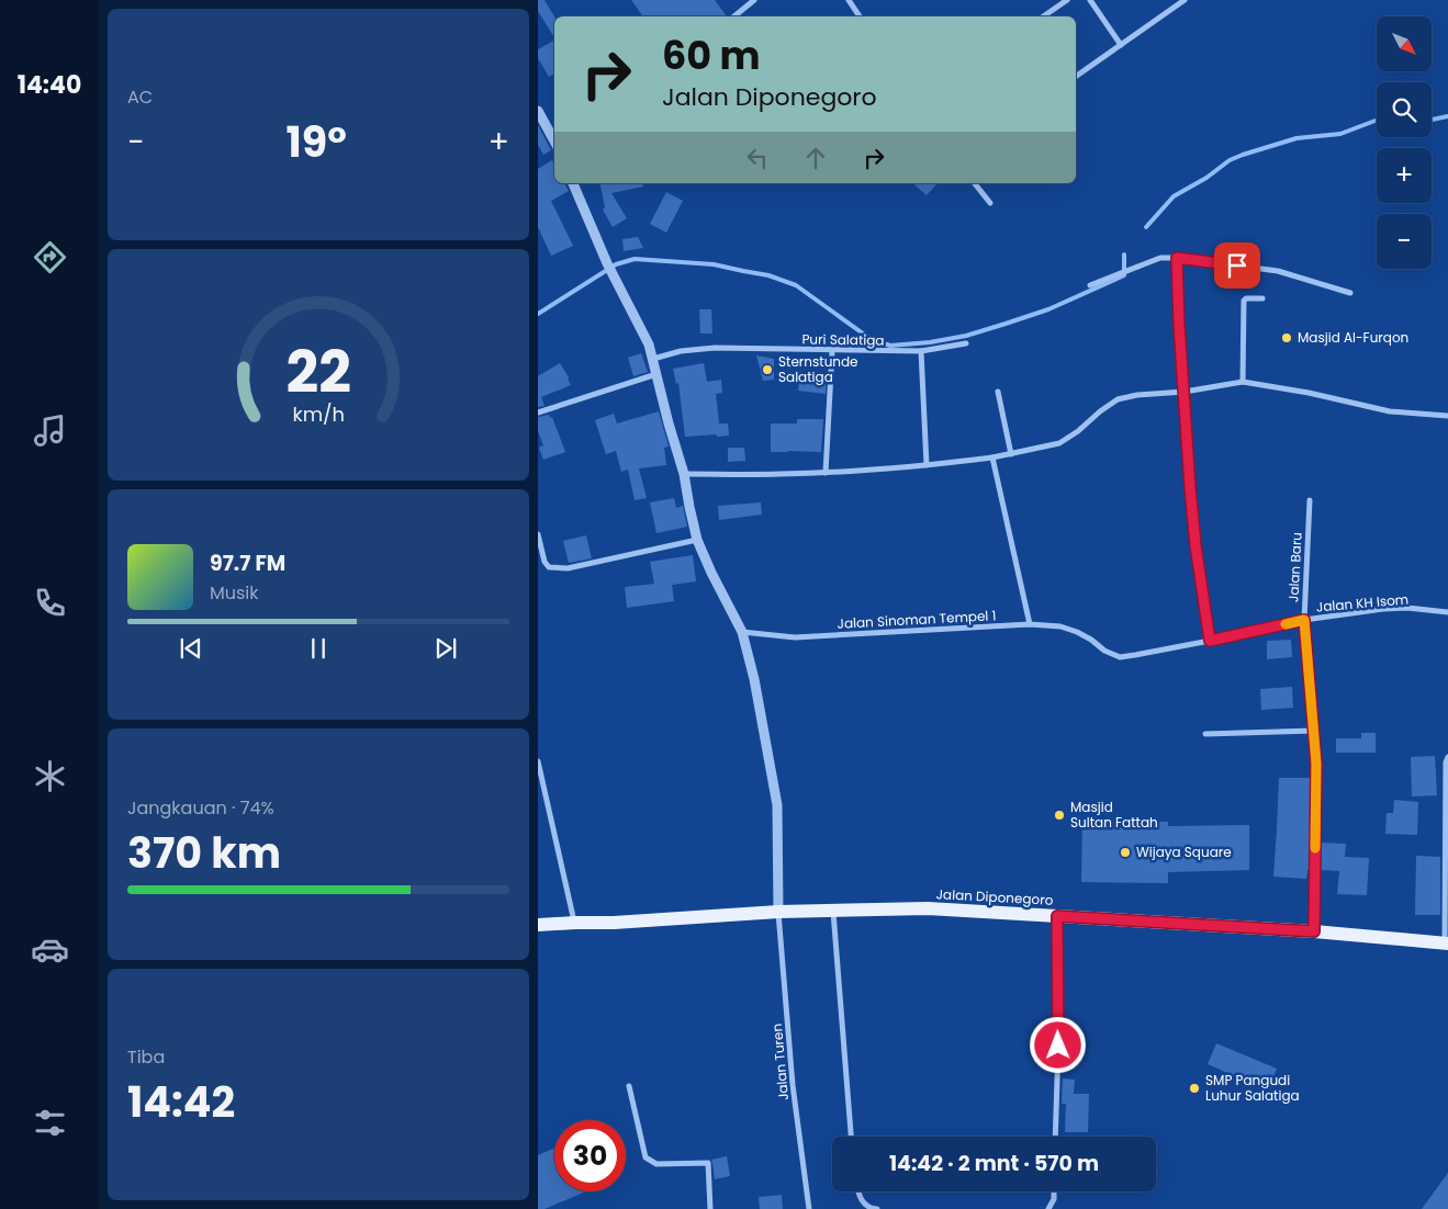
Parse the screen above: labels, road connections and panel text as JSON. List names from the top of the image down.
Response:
{
  "streets": {
    "main road": ["Jalan Diponegoro"],
    "street": [
      "Puri Salatiga",
      "Jalan Baru",
      "Jalan KH Isom",
      "Jalan Sinoman Tempel 1",
      "Jalan Turen"
    ]
  },
  "crossings": [
    ["Jalan Baru", "Jalan KH Isom"],
    ["Jalan Baru", "Jalan Diponegoro"],
    ["Jalan KH Isom", "Jalan Sinoman Tempel 1"],
    ["Jalan Diponegoro", "Jalan Turen"]
  ],
  "places": [
    "Masjid Al-Furqon",
    "Sternstunde Salatiga",
    "Masjid Sultan Fattah",
    "Wijaya Square",
    "SMP Pangudi Luhur Salatiga"
  ],
  "north": "bottom right",
  "page": {
    "tabs": "14:40",
    "tile": [
      "AC",
      ["Jangkauan · 74%", "370 km"],
      ["Tiba", "14:42"]
    ],
    "map_buttons": ["+", "−"],
    "turn": ["60 m", "Jalan Diponegoro"],
    "heat": ["−", "19°", "+"],
    "song": ["97.7 FM", "Musik"],
    "limit": "30",
    "trip": "14:42 · 2 mnt · 570 m",
    "gauge": ["22", "km/h"]
  }
}
